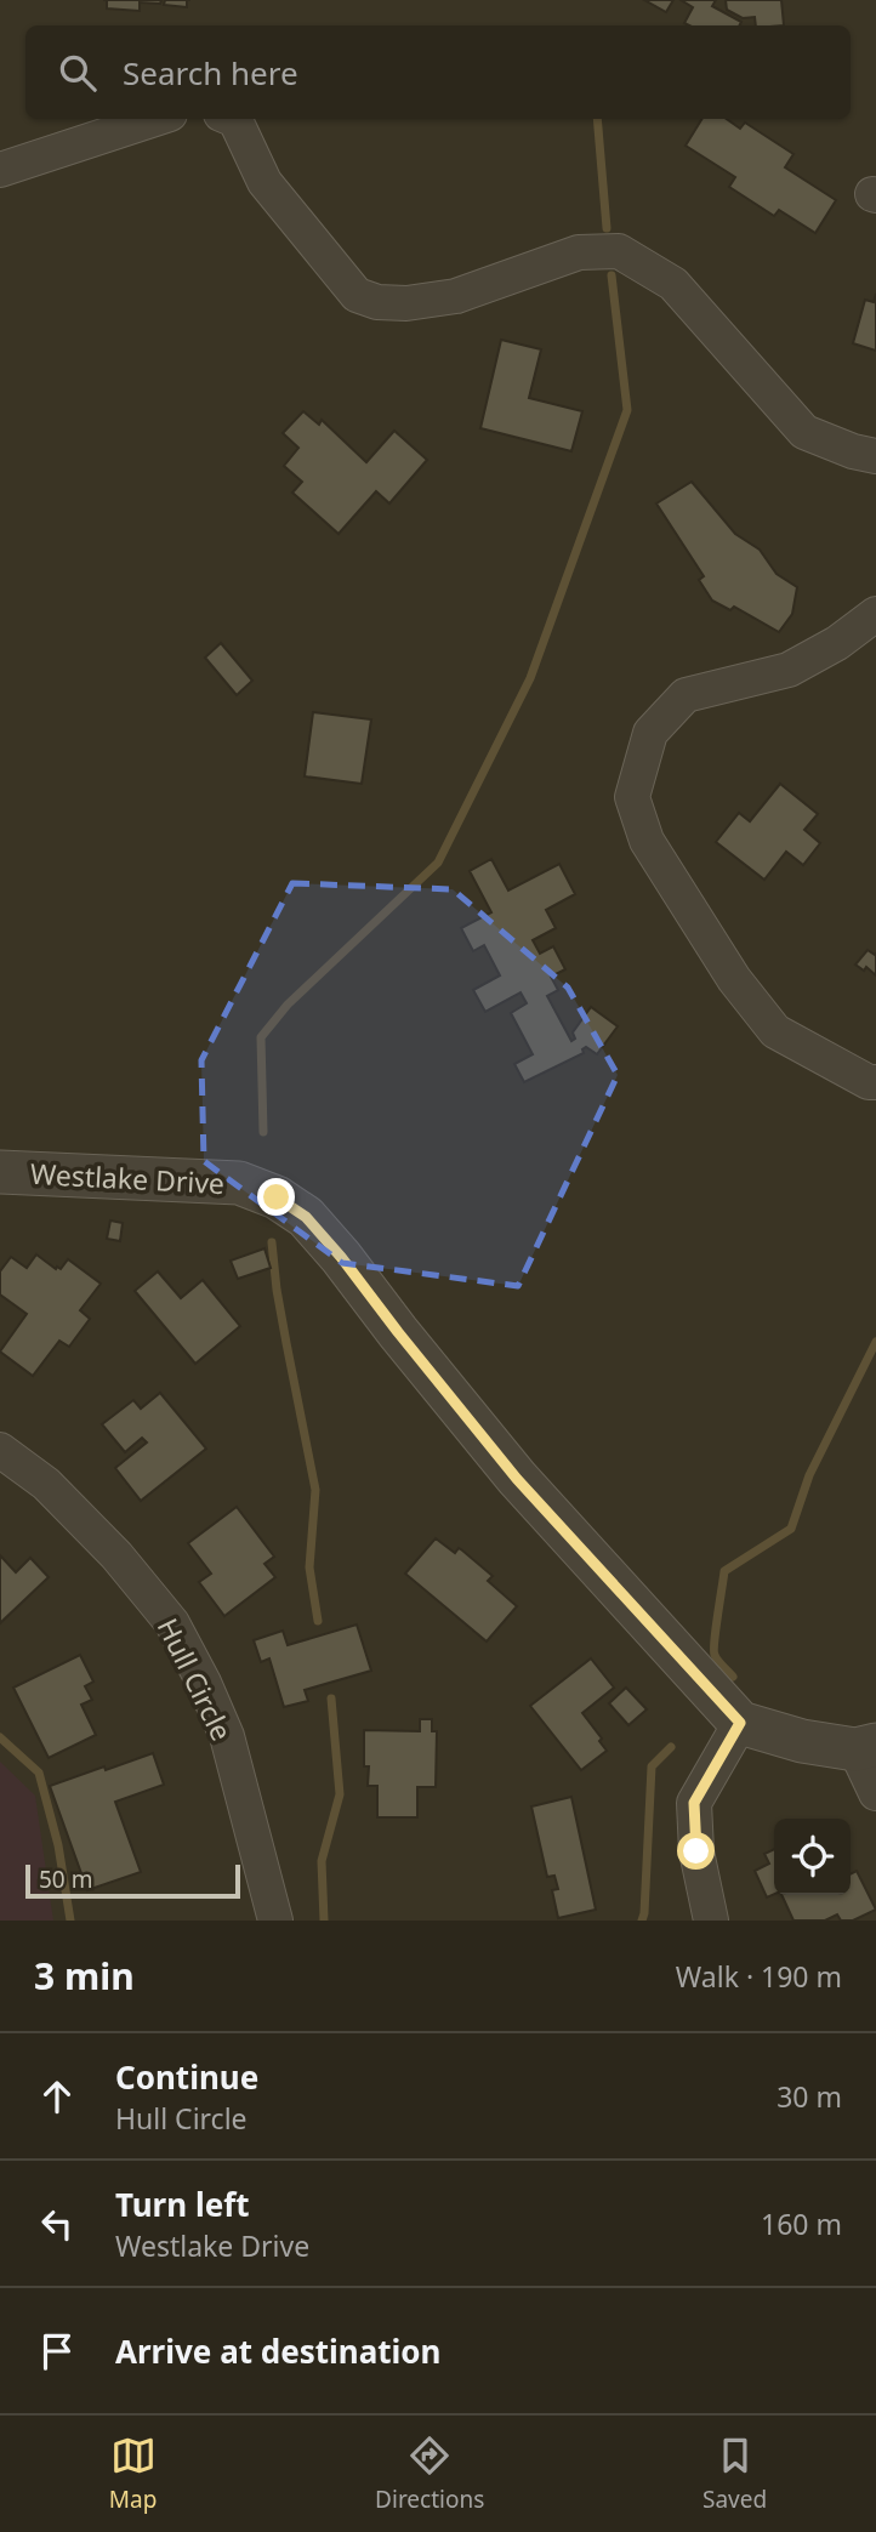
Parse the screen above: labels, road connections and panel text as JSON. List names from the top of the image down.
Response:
{
  "streets": {
    "street": ["Westlake Drive", "Hull Circle"]
  },
  "scale_bar": "50 m",
  "page": {
    "search": "Search here",
    "scale": "50 m",
    "heading": ["3 min", "Walk · 190 m"],
    "list": [
      ["Continue", "Hull Circle", "30 m"],
      ["Turn left", "Westlake Drive", "160 m"],
      "Arrive at destination"
    ],
    "nav": ["Map", "Directions", "Saved"]
  }
}
